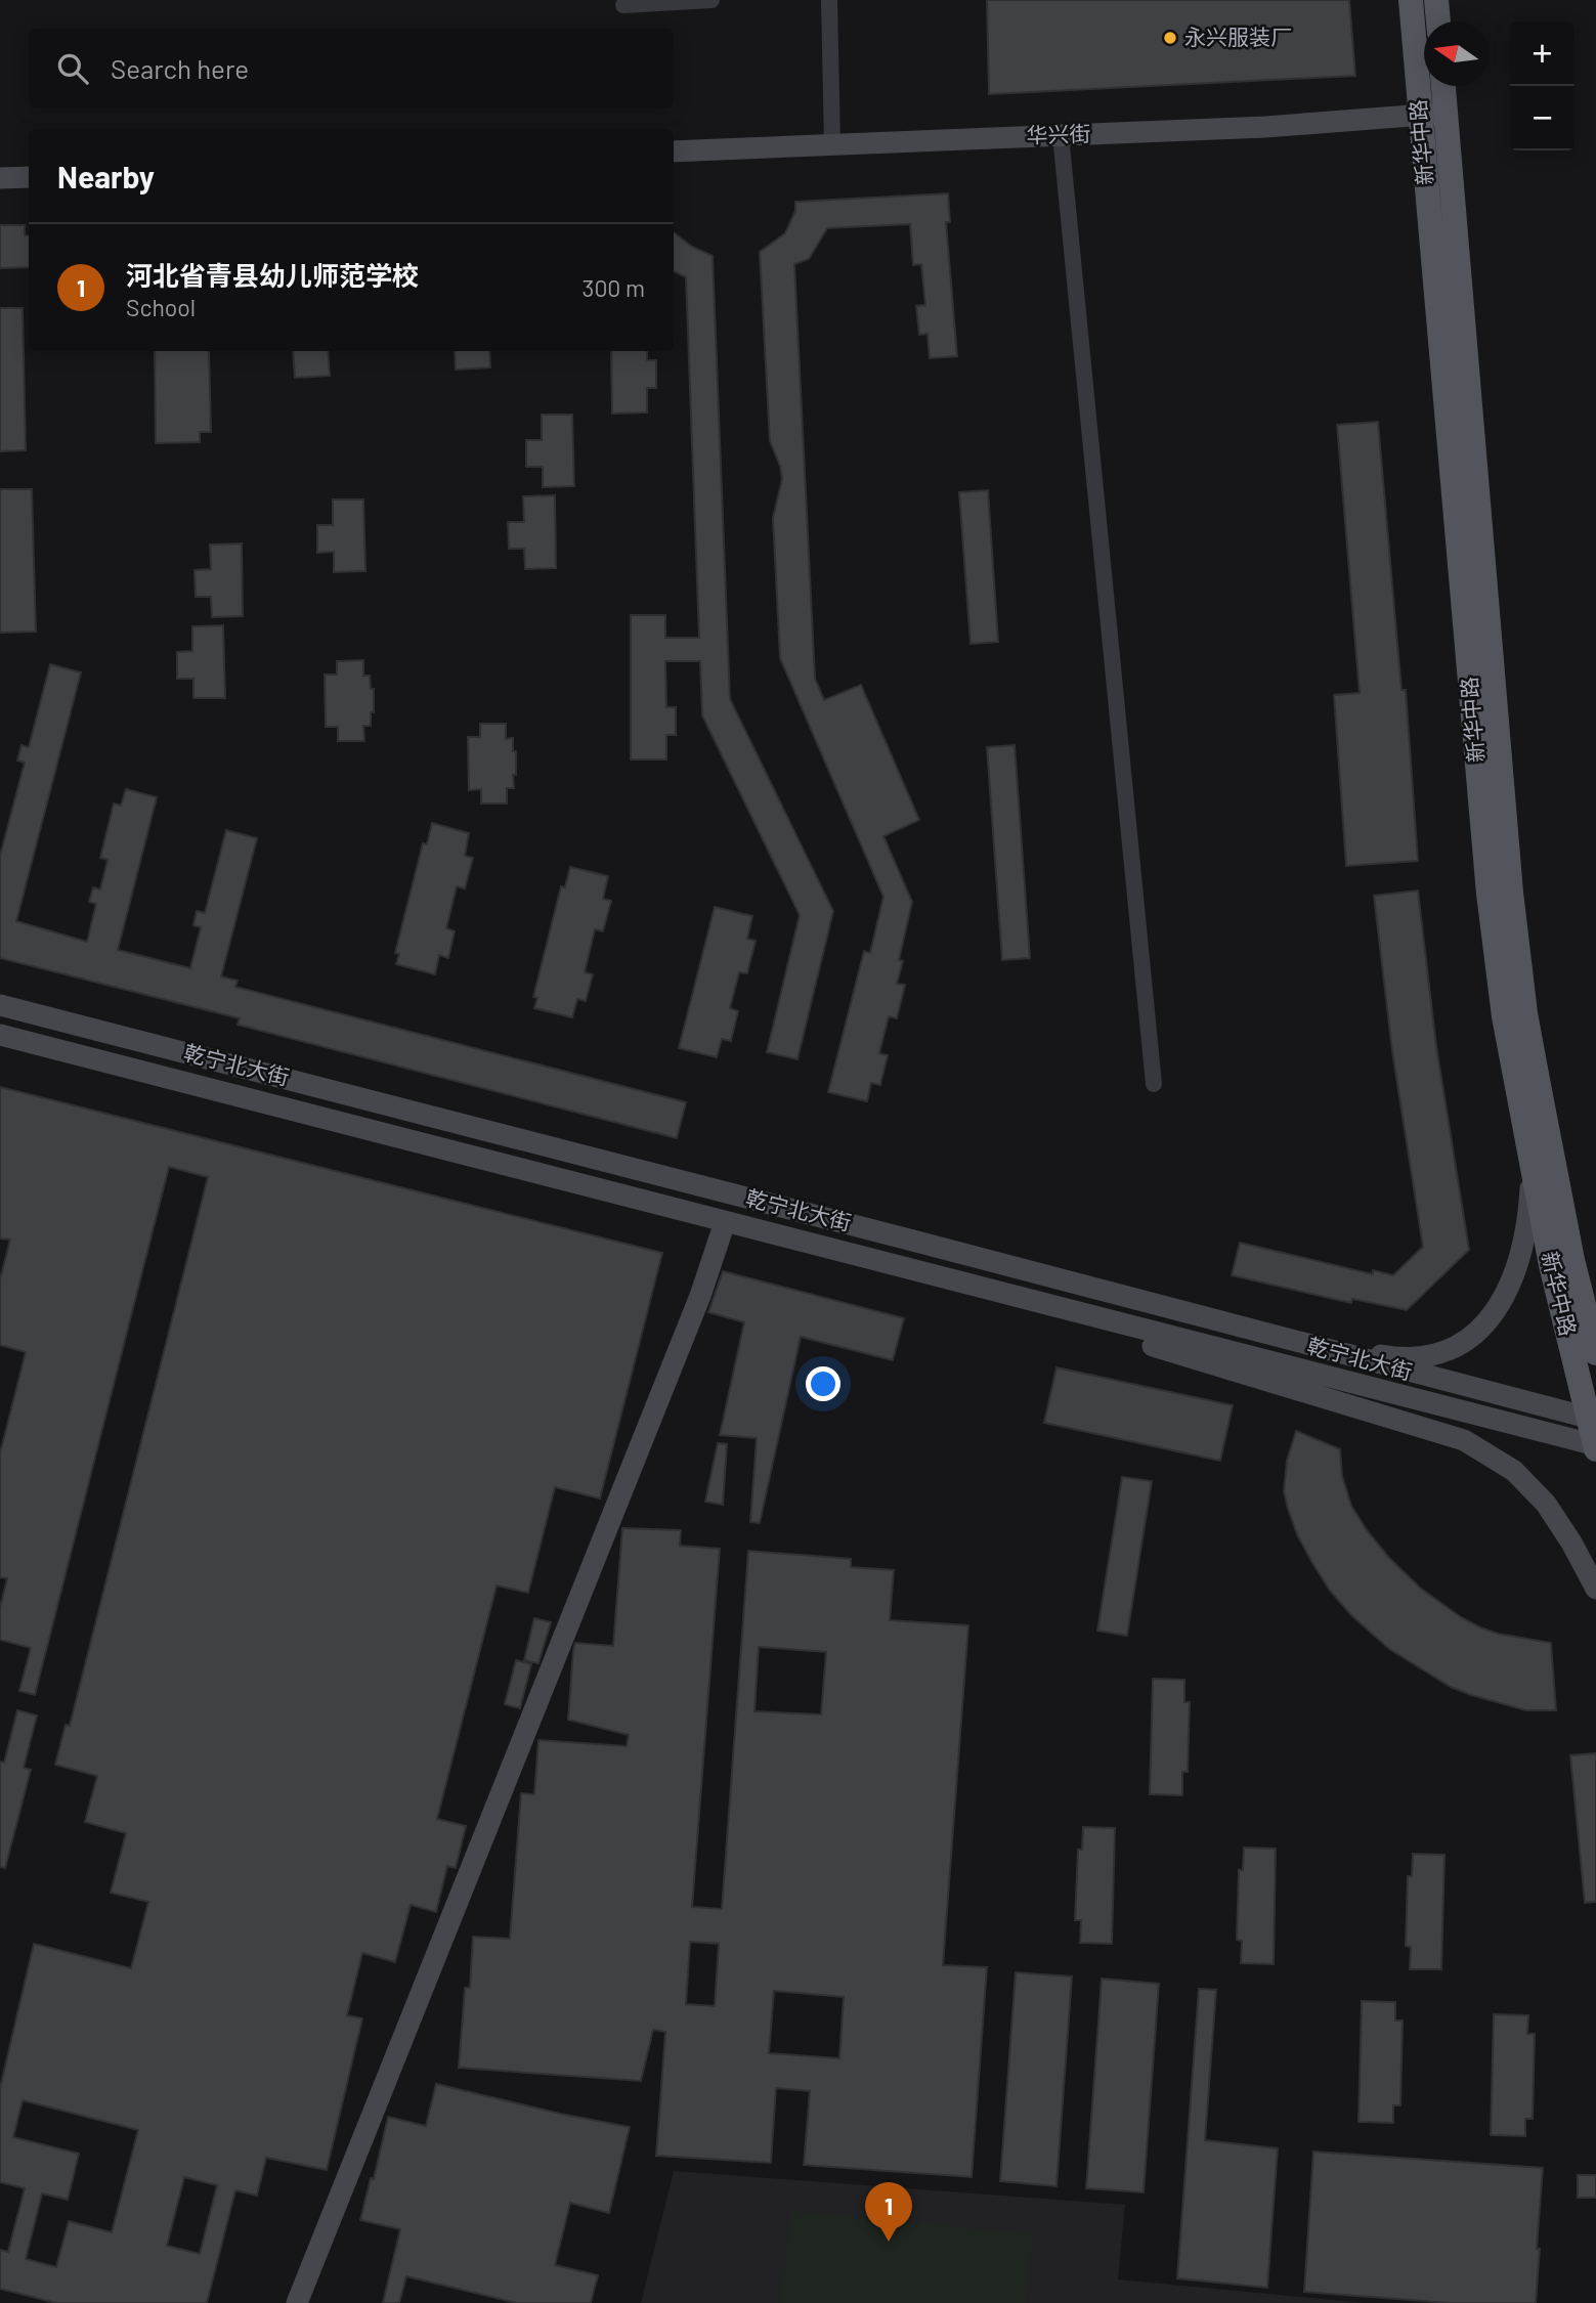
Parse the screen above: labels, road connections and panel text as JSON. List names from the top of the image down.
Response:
{
  "streets": {
    "main road": ["华兴街", "新华中路", "乾宁北大街"]
  },
  "crossings": [
    ["华兴街", "新华中路"],
    ["新华中路", "乾宁北大街"]
  ],
  "places": ["永兴服装厂"],
  "north": "left",
  "page": {
    "map_buttons": ["+", "−"],
    "search": "Search here",
    "heading": "Nearby",
    "list": [
      {
        "mark": "1",
        "name": "河北省青县幼儿师范学校",
        "note": "School",
        "value": "300 m"
      }
    ],
    "pins": "1"
  }
}
